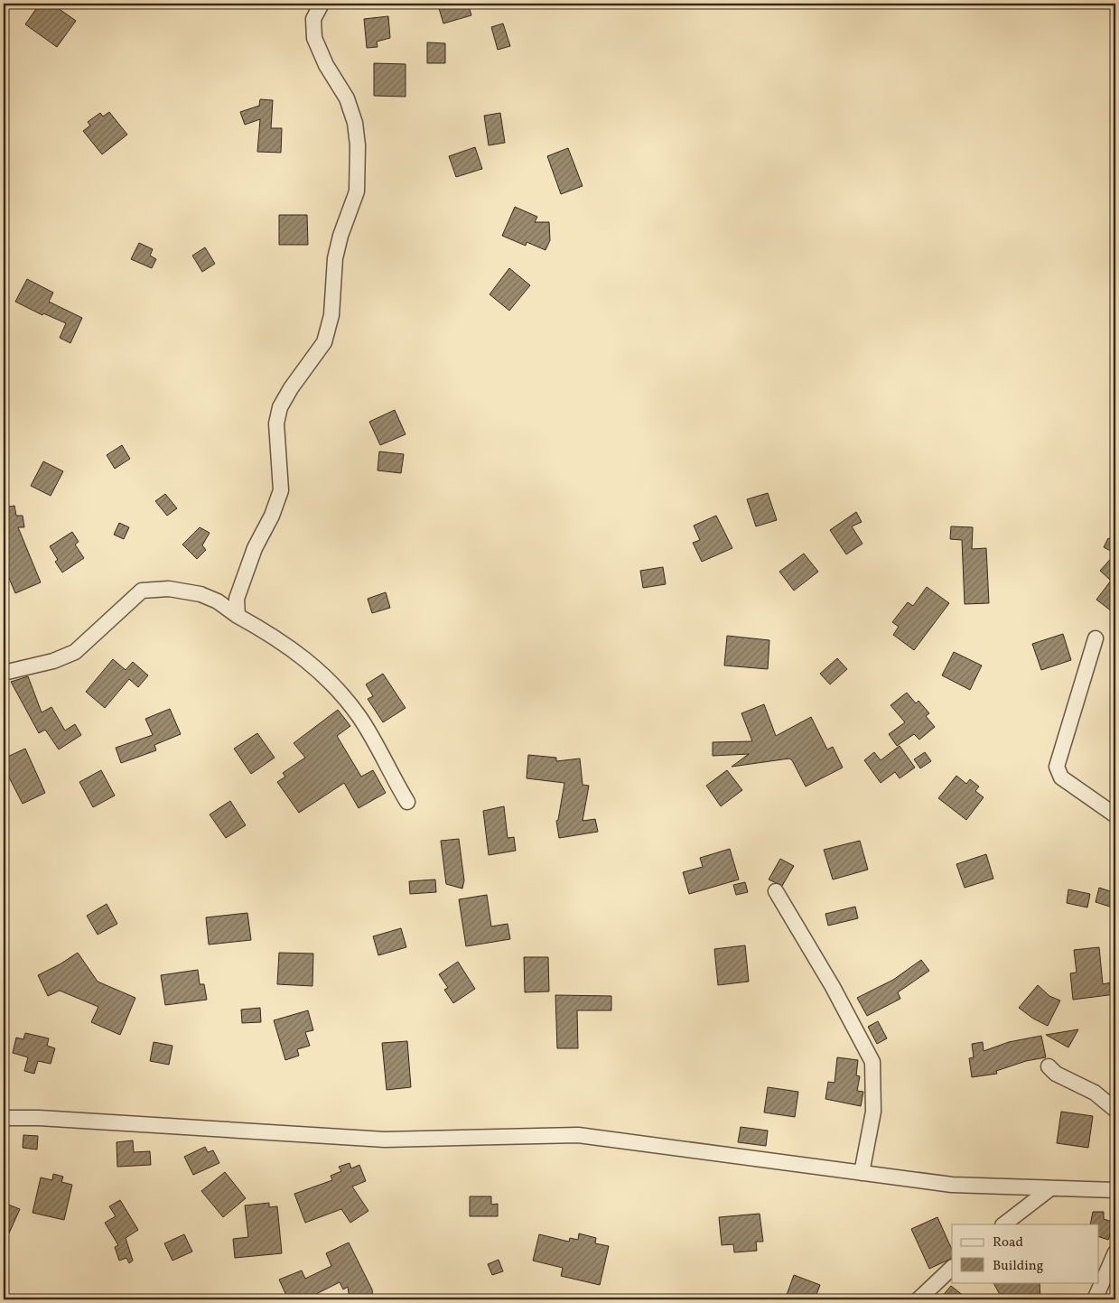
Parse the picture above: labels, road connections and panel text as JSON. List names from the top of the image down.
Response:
{
  "legend": ["Road", "Building"]
}
